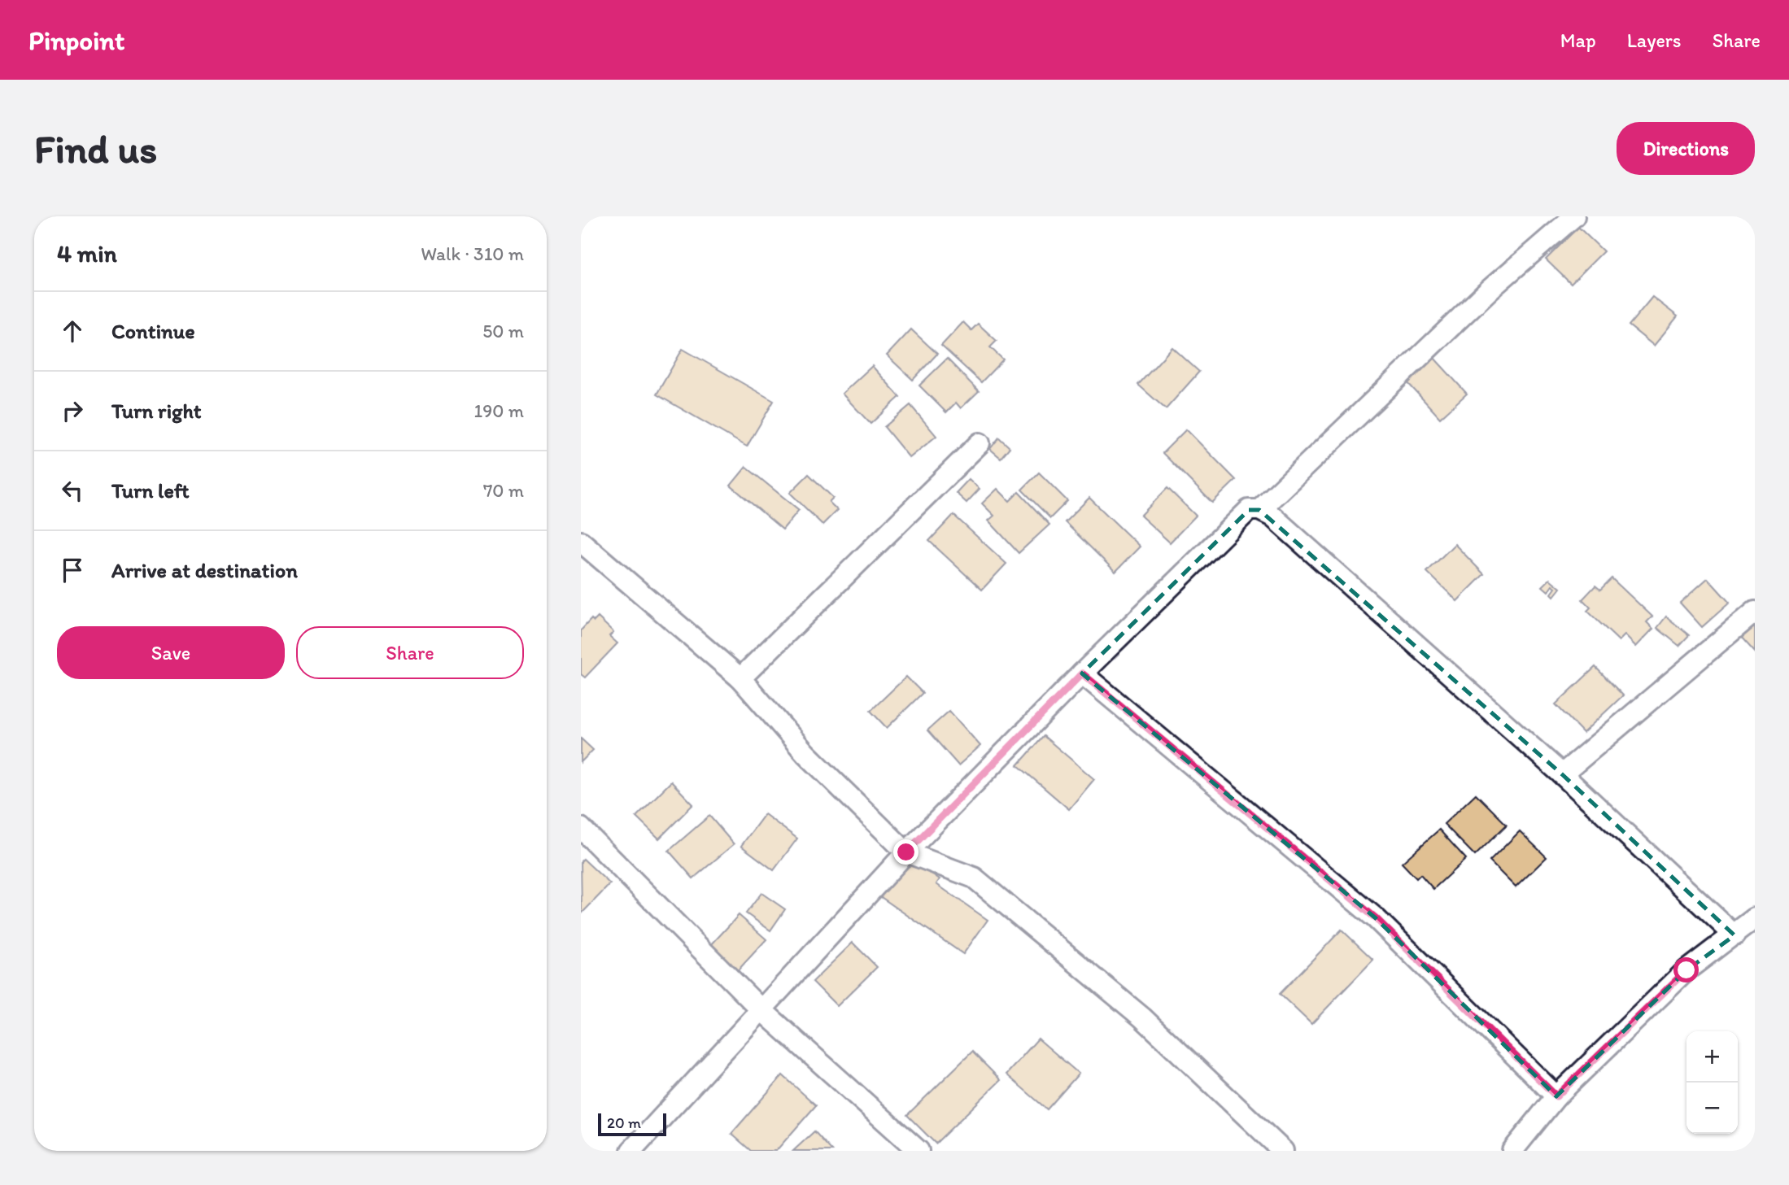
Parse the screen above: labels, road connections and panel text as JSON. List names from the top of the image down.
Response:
{
  "scale_bar": "20 m",
  "page": {
    "header": "Pinpoint",
    "nav": ["Map", "Layers", "Share"],
    "buttons": [
      "Directions",
      ["Save", "Share"]
    ],
    "title": "Find us",
    "heading": ["4 min", "Walk · 310 m"],
    "list": [
      ["Continue", "50 m"],
      ["Turn right", "190 m"],
      ["Turn left", "70 m"],
      "Arrive at destination"
    ],
    "map_buttons": ["+", "−"],
    "scale": "20 m"
  }
}
